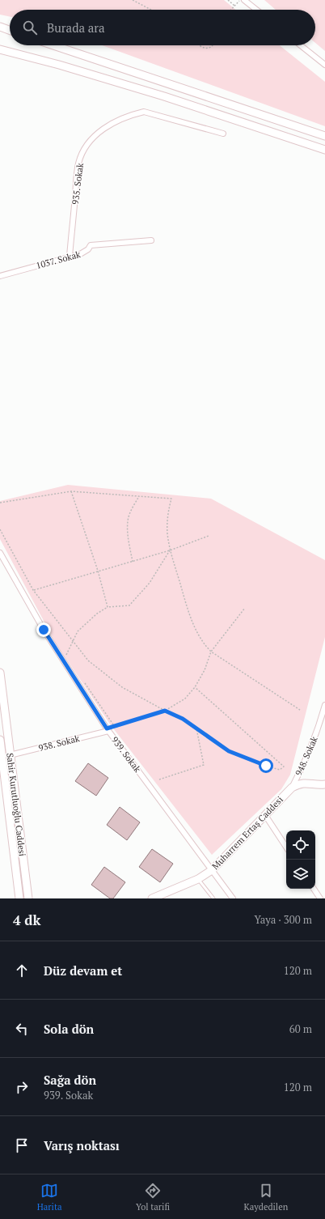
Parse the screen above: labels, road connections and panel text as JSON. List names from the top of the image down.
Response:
{
  "streets": {
    "street": [
      "935. Sokak",
      "1037. Sokak",
      "938. Sokak",
      "939. Sokak",
      "948. Sokak",
      "Sahir Kurutluoğlu Caddesi",
      "Muharrem Ertaş Caddesi"
    ]
  },
  "crossings": [
    ["935. Sokak", "1037. Sokak"],
    ["938. Sokak", "939. Sokak"],
    ["938. Sokak", "Sahir Kurutluoğlu Caddesi"],
    ["939. Sokak", "Muharrem Ertaş Caddesi"],
    ["948. Sokak", "Muharrem Ertaş Caddesi"]
  ],
  "page": {
    "search": "Burada ara",
    "heading": ["4 dk", "Yaya · 300 m"],
    "list": [
      ["Düz devam et", "120 m"],
      ["Sola dön", "60 m"],
      ["Sağa dön", "939. Sokak", "120 m"],
      "Varış noktası"
    ],
    "nav": ["Harita", "Yol tarifi", "Kaydedilen"]
  }
}
